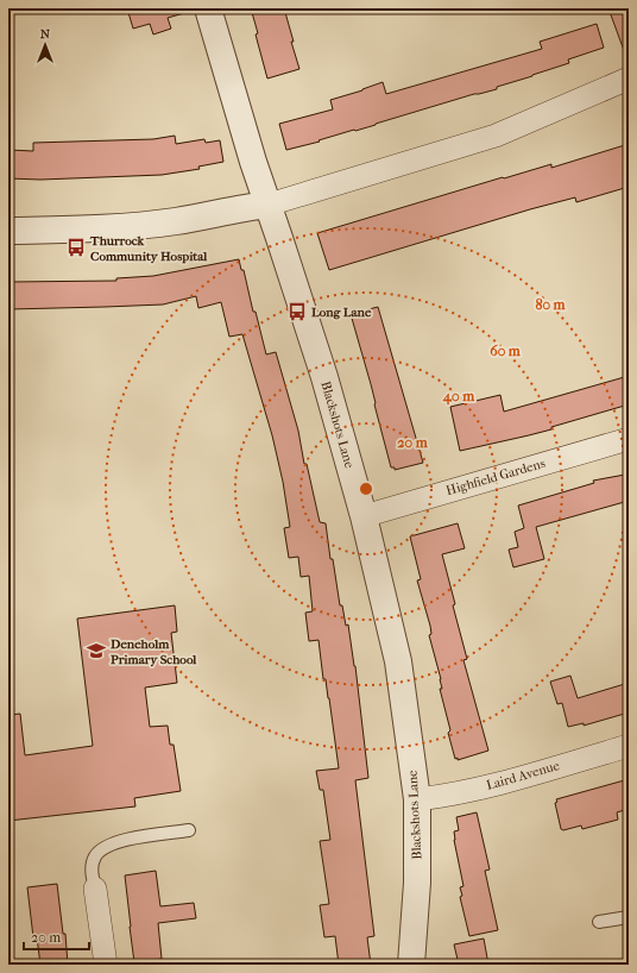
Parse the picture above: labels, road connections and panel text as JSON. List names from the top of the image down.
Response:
{
  "streets": {
    "street": ["Blackshots Lane", "Highfield Gardens", "Laird Avenue"]
  },
  "crossings": [
    ["Blackshots Lane", "Highfield Gardens"],
    ["Blackshots Lane", "Laird Avenue"]
  ],
  "places": {
    "bus stop": ["Thurrock Community Hospital", "Long Lane"],
    "school or university": ["Deneholm Primary School"]
  },
  "scale_bar": "20 m",
  "north": "top",
  "rings": [
    "80 m",
    "60 m",
    "40 m",
    "20 m"
  ]
}
